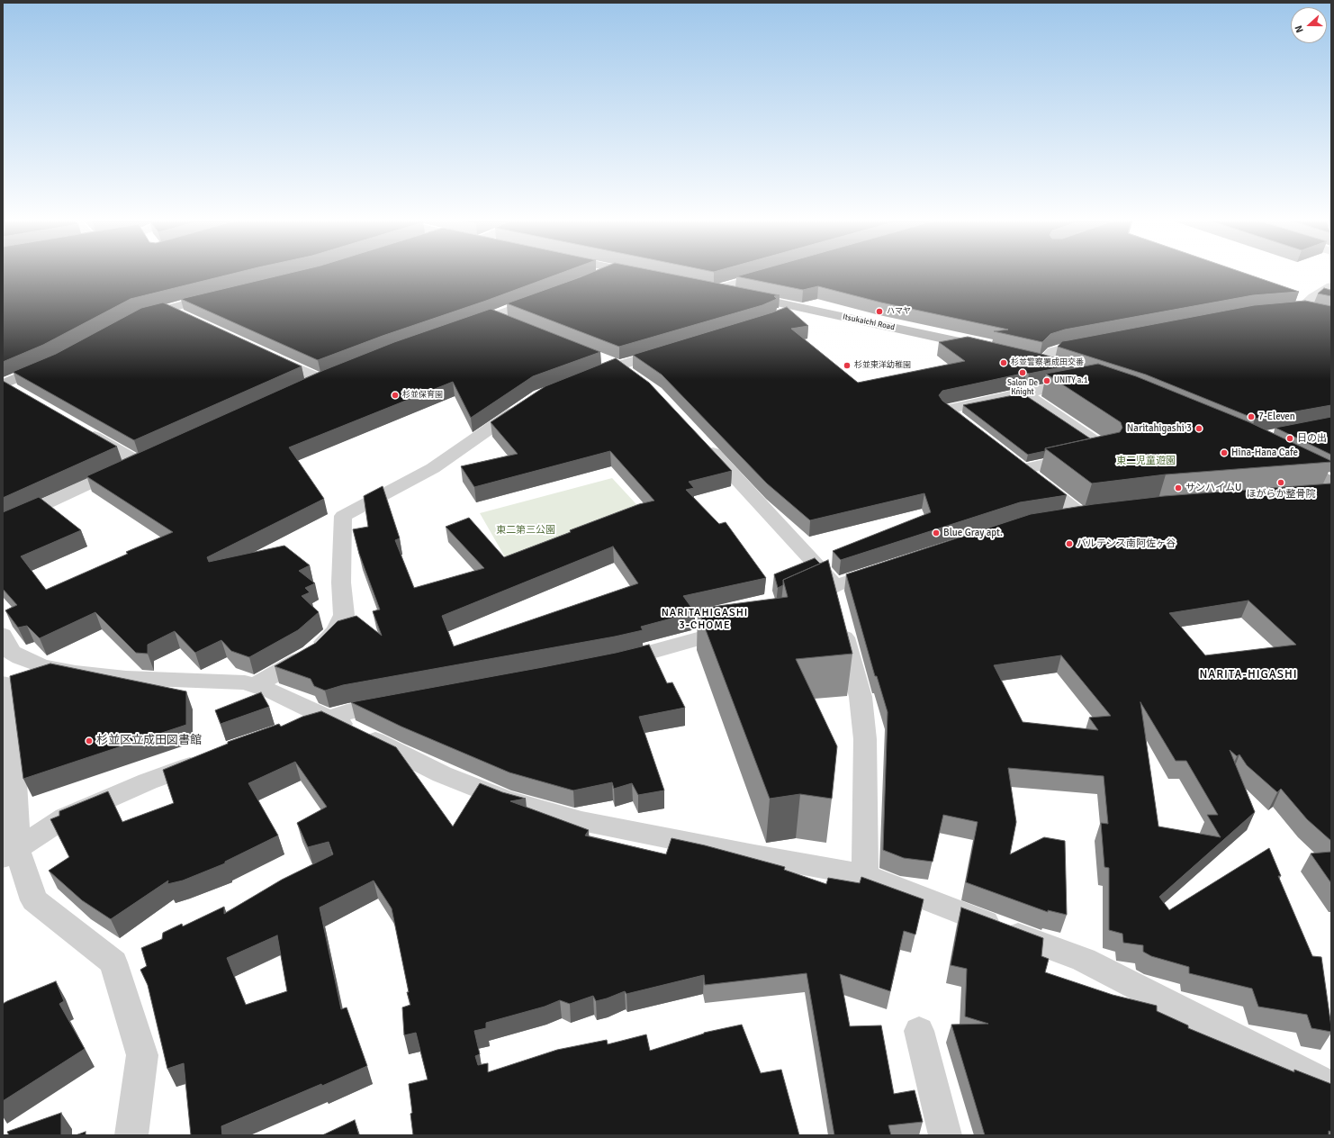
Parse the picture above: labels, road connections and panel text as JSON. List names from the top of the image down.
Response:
{
  "streets": {
    "main road": ["Itsukaichi Road"]
  },
  "districts": ["NARITAHIGASHI 3-CHOME", "NARITA-HIGASHI"],
  "parks": ["東二児童遊園", "東二第三公園"],
  "places": [
    "ハマヤ",
    "杉並警察署成田交番",
    "杉並東洋幼稚園",
    "Salon De Knight",
    "UNITY a.1",
    "杉並保育園",
    "7-Eleven",
    "Naritahigashi 3",
    "日の出",
    "Hina-Hana Cafe",
    "ほがらか整骨院",
    "サンハイムU",
    "Blue Gray apt.",
    "バルテンス南阿佐ヶ谷",
    "杉並区立成田図書館"
  ],
  "north": "left"
}
